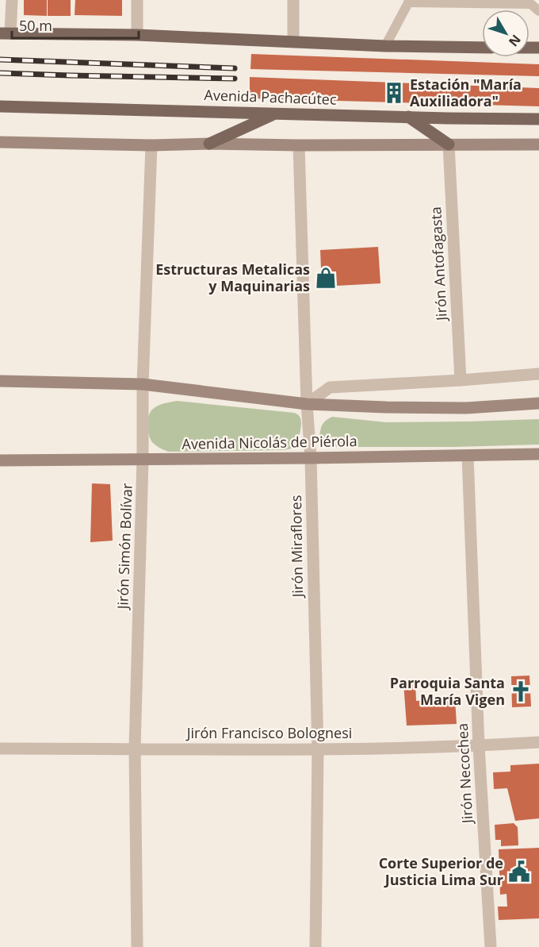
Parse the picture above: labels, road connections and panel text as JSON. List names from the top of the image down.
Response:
{
  "streets": {
    "main road": ["Avenida Pachacútec", "Avenida Nicolás de Piérola"],
    "street": [
      "Jirón Antofagasta",
      "Jirón Simón Bolívar",
      "Jirón Miraflores",
      "Jirón Francisco Bolognesi",
      "Jirón Necochea"
    ]
  },
  "crossings": [
    ["Avenida Nicolás de Piérola", "Jirón Simón Bolívar"],
    ["Avenida Nicolás de Piérola", "Jirón Miraflores"],
    ["Avenida Nicolás de Piérola", "Jirón Necochea"],
    ["Jirón Simón Bolívar", "Jirón Francisco Bolognesi"],
    ["Jirón Miraflores", "Jirón Francisco Bolognesi"],
    ["Jirón Francisco Bolognesi", "Jirón Necochea"]
  ],
  "places": {
    "building": ["Estación \"María Auxiliadora\""],
    "shop": ["Estructuras Metalicas y Maquinarias"],
    "church": ["Parroquia Santa María Vigen"],
    "public building": ["Corte Superior de Justicia Lima Sur"]
  },
  "scale_bar": "50 m",
  "north": "bottom right"
}
